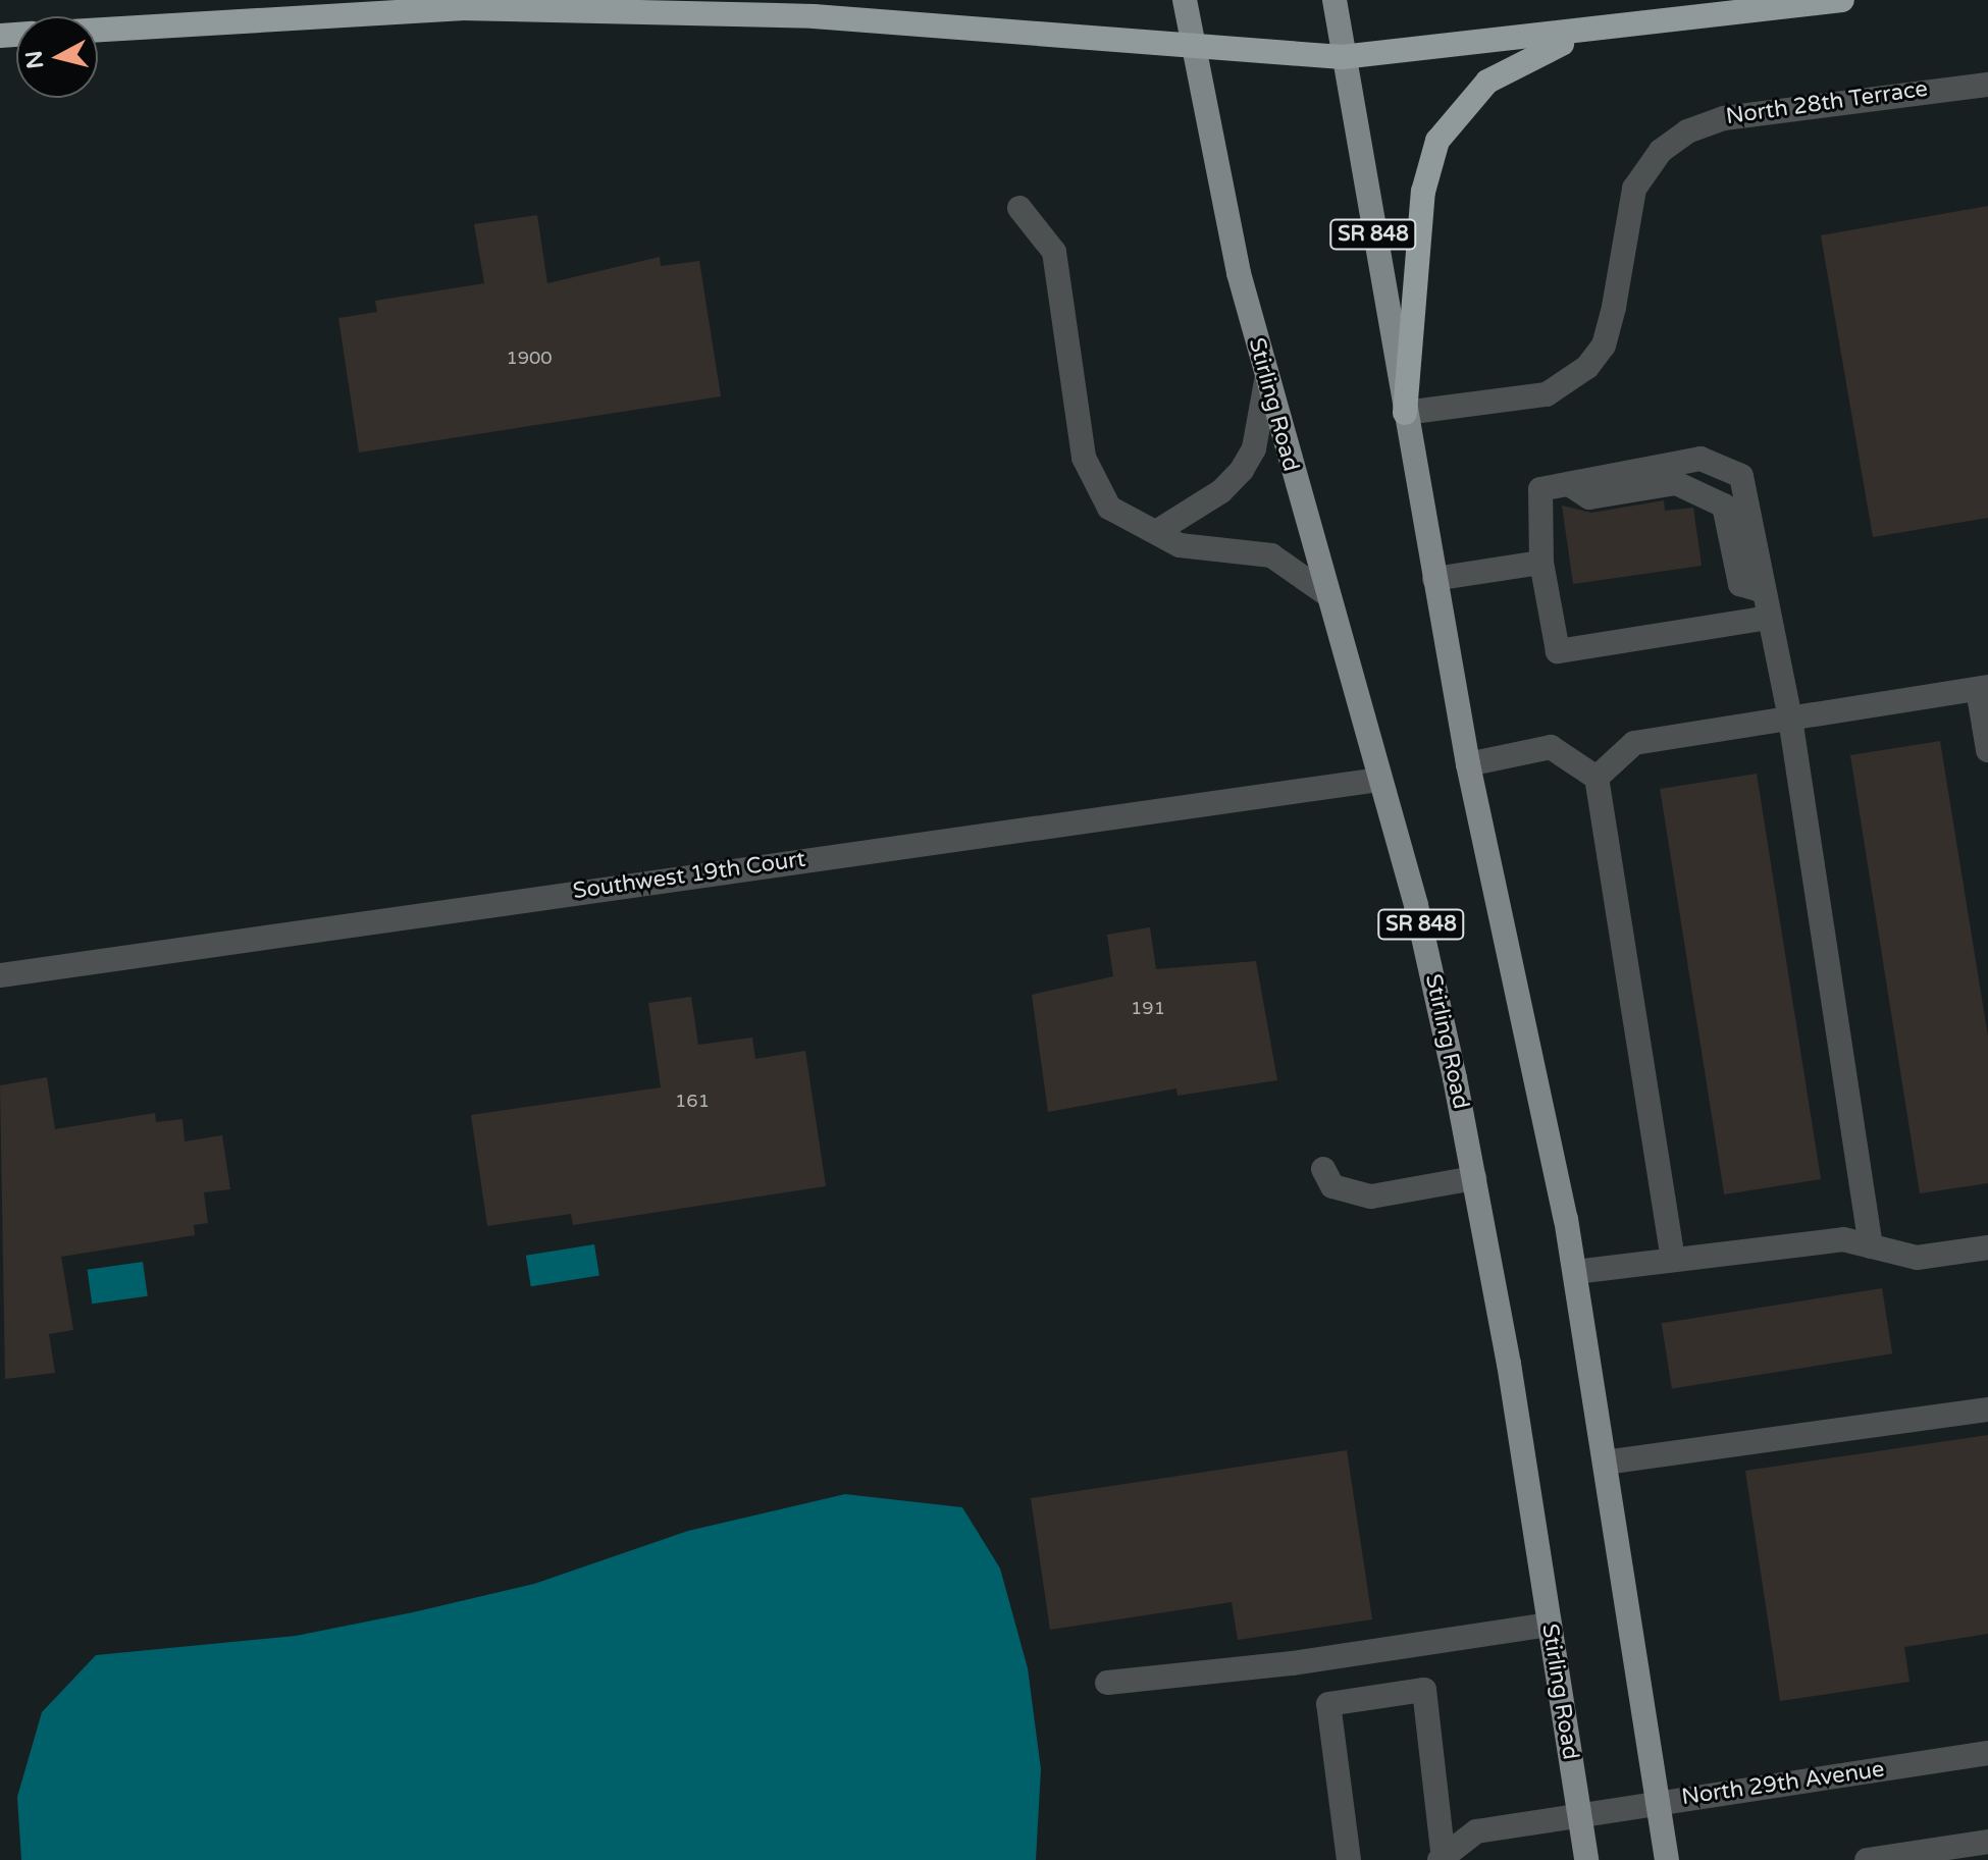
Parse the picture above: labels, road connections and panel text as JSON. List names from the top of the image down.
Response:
{
  "streets": {
    "main road": ["SR 848", "Stirling Road"],
    "street": ["North 28th Terrace", "Southwest 19th Court", "North 29th Avenue"]
  },
  "crossings": [
    ["North 28th Terrace", "SR 848"],
    ["SR 848", "North 29th Avenue"],
    ["Stirling Road", "Southwest 19th Court"],
    ["Stirling Road", "North 29th Avenue"]
  ],
  "house_numbers": ["1900", "191", "161"],
  "north": "left"
}
